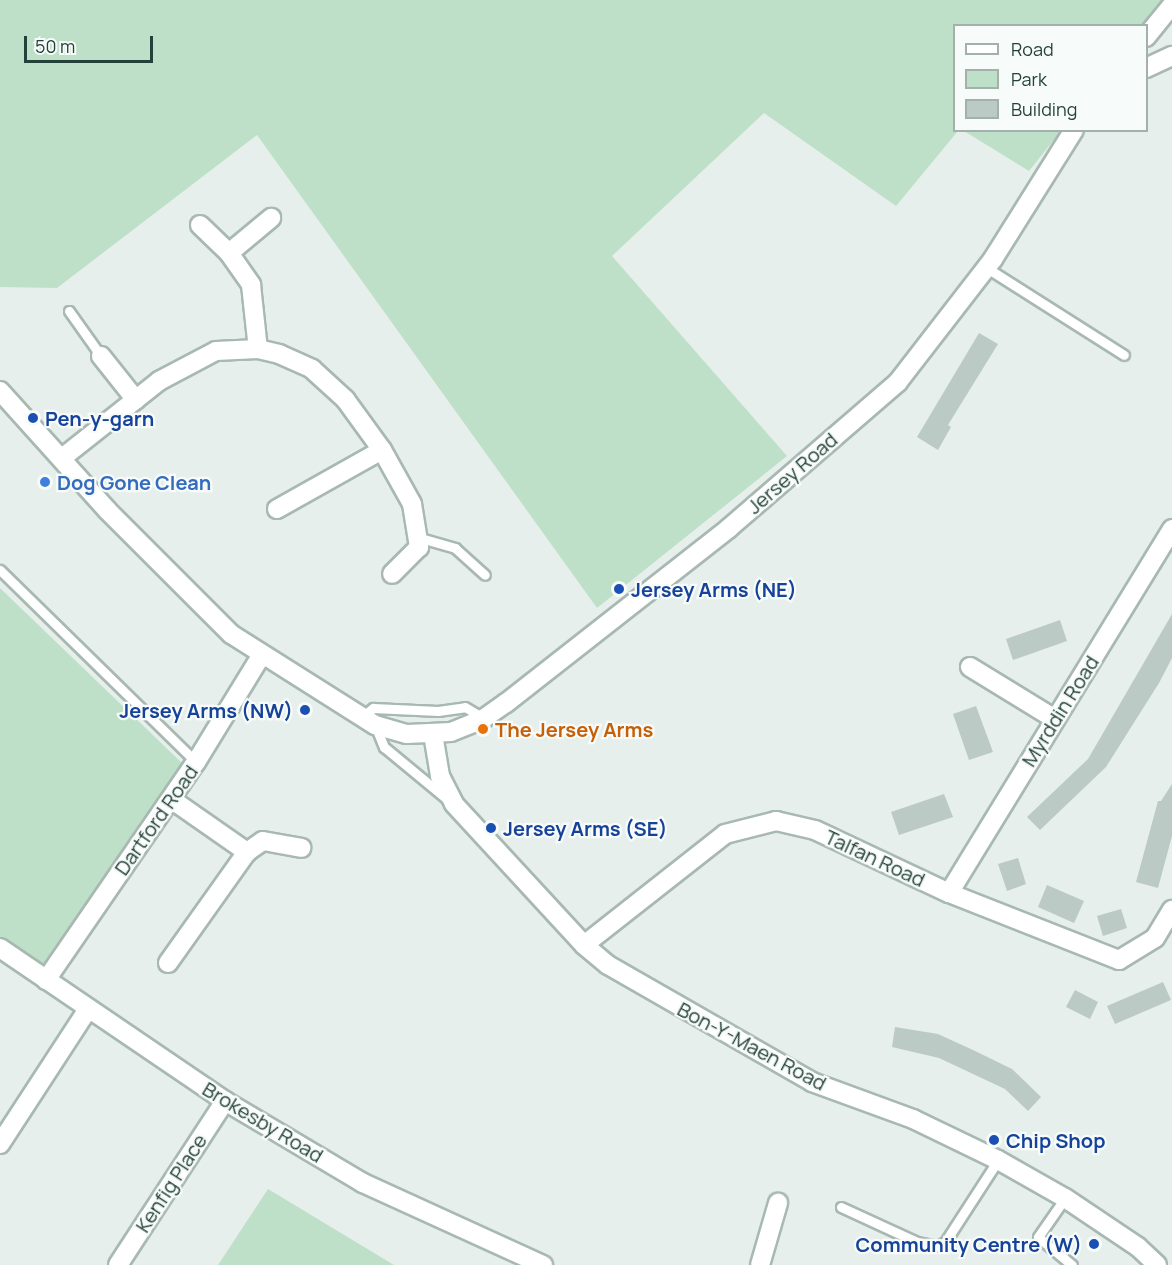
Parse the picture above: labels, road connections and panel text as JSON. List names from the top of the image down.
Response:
{
  "streets": {
    "street": [
      "Jersey Road",
      "Myrddin Road",
      "Dartford Road",
      "Talfan Road",
      "Bon-Y-Maen Road",
      "Brokesby Road",
      "Kenfig Place"
    ]
  },
  "crossings": [
    ["Jersey Road", "Dartford Road"],
    ["Jersey Road", "Bon-Y-Maen Road"],
    ["Myrddin Road", "Talfan Road"],
    ["Dartford Road", "Brokesby Road"],
    ["Talfan Road", "Bon-Y-Maen Road"],
    ["Brokesby Road", "Kenfig Place"]
  ],
  "places": [
    "Pen-y-garn",
    "Dog Gone Clean",
    "Jersey Arms (NE)",
    "Jersey Arms (NW)",
    "The Jersey Arms",
    "Jersey Arms (SE)",
    "Chip Shop",
    "Community Centre (W)"
  ],
  "legend": ["Road", "Park", "Building"],
  "scale_bar": "50 m"
}
